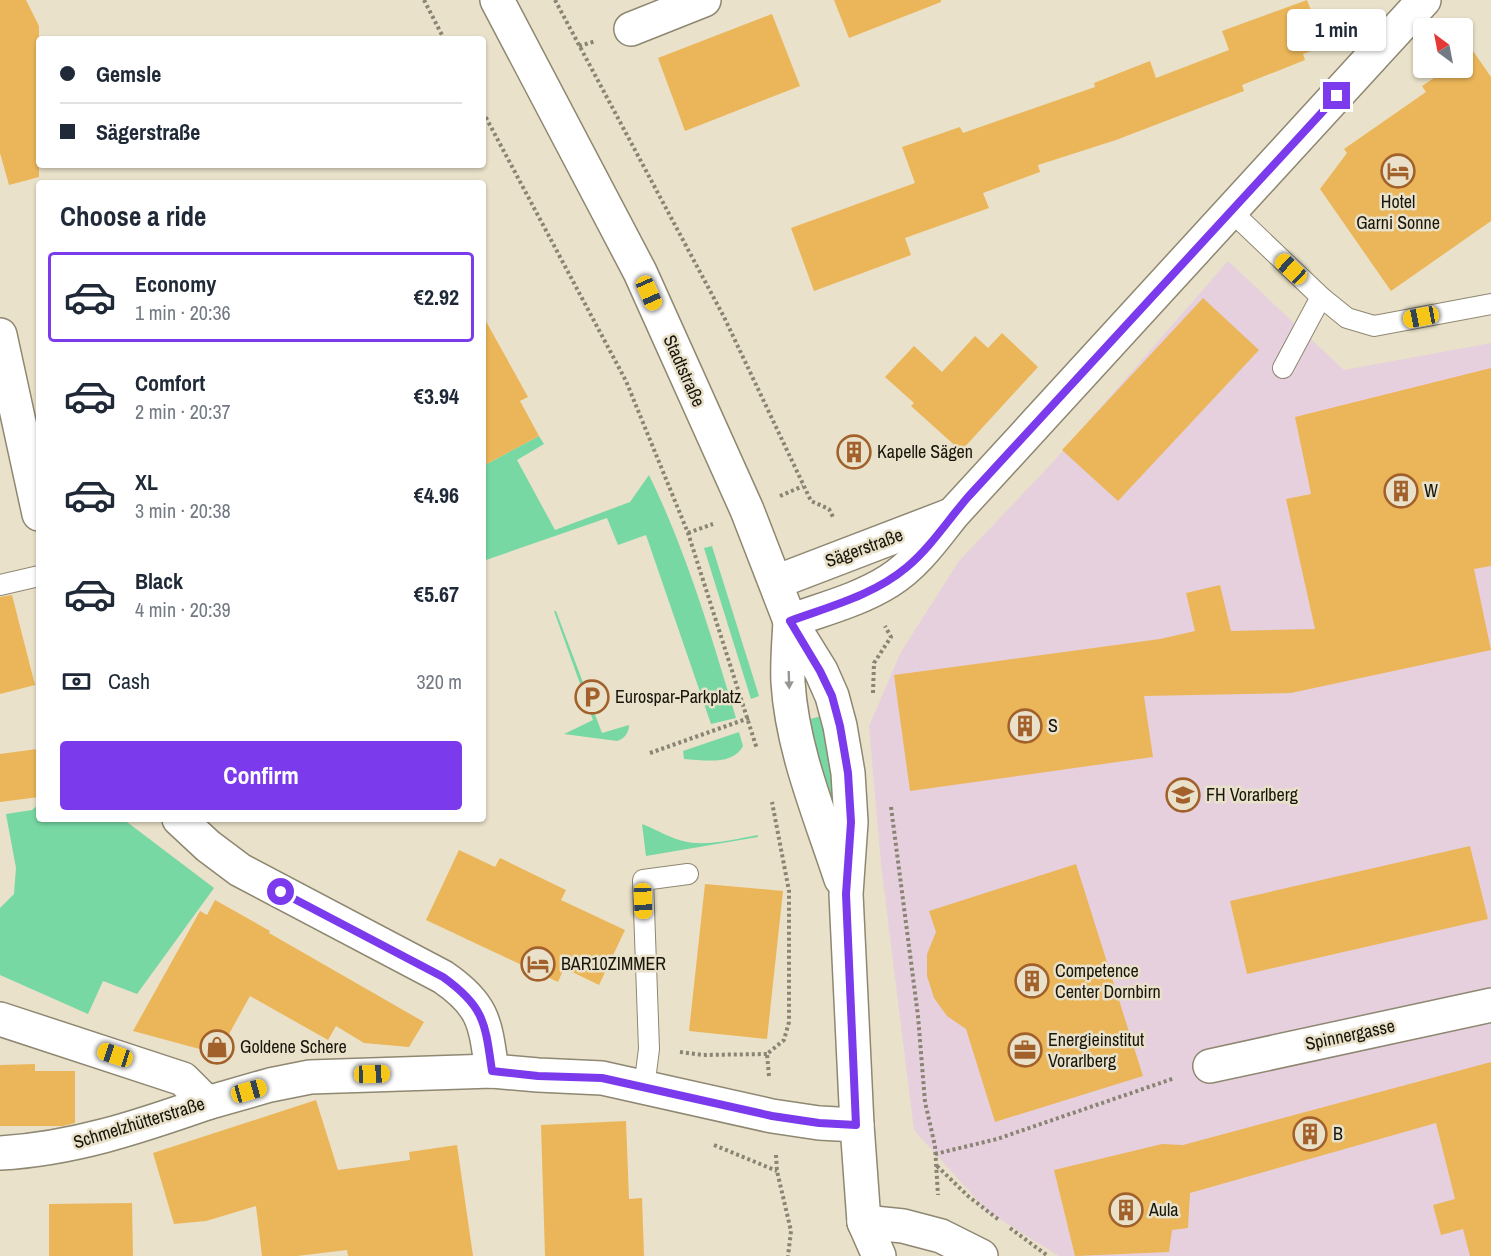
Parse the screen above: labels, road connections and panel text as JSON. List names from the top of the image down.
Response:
{
  "streets": {
    "street": [
      "Stadtstraße",
      "Sägerstraße",
      "Spinnergasse",
      "Schmelzhütterstraße"
    ]
  },
  "crossings": [
    ["Stadtstraße", "Sägerstraße"],
    ["Stadtstraße", "Schmelzhütterstraße"]
  ],
  "places": {
    "hotel": ["Hotel Garni Sonne", "BAR10ZIMMER"],
    "building": [
      "Kapelle Sägen",
      "W",
      "S",
      "Competence Center Dornbirn",
      "B",
      "Aula"
    ],
    "parking": ["Eurospar-Parkplatz"],
    "school or university": ["FH Vorarlberg"],
    "shop": ["Goldene Schere"],
    "office": ["Energieinstitut Vorarlberg"]
  },
  "north": "top left",
  "page": {
    "bubble": "1 min",
    "banner": ["Gemsle", "Sägerstraße"],
    "heading": "Choose a ride",
    "list": [
      {
        "name": "Economy",
        "note": "1 min · 20:36",
        "value": "€2.92"
      },
      {
        "name": "Comfort",
        "note": "2 min · 20:37",
        "value": "€3.94"
      },
      {
        "name": "XL",
        "note": "3 min · 20:38",
        "value": "€4.96"
      },
      {
        "name": "Black",
        "note": "4 min · 20:39",
        "value": "€5.67"
      }
    ],
    "pay": ["Cash", "320 m"],
    "buttons": "Confirm"
  }
}
